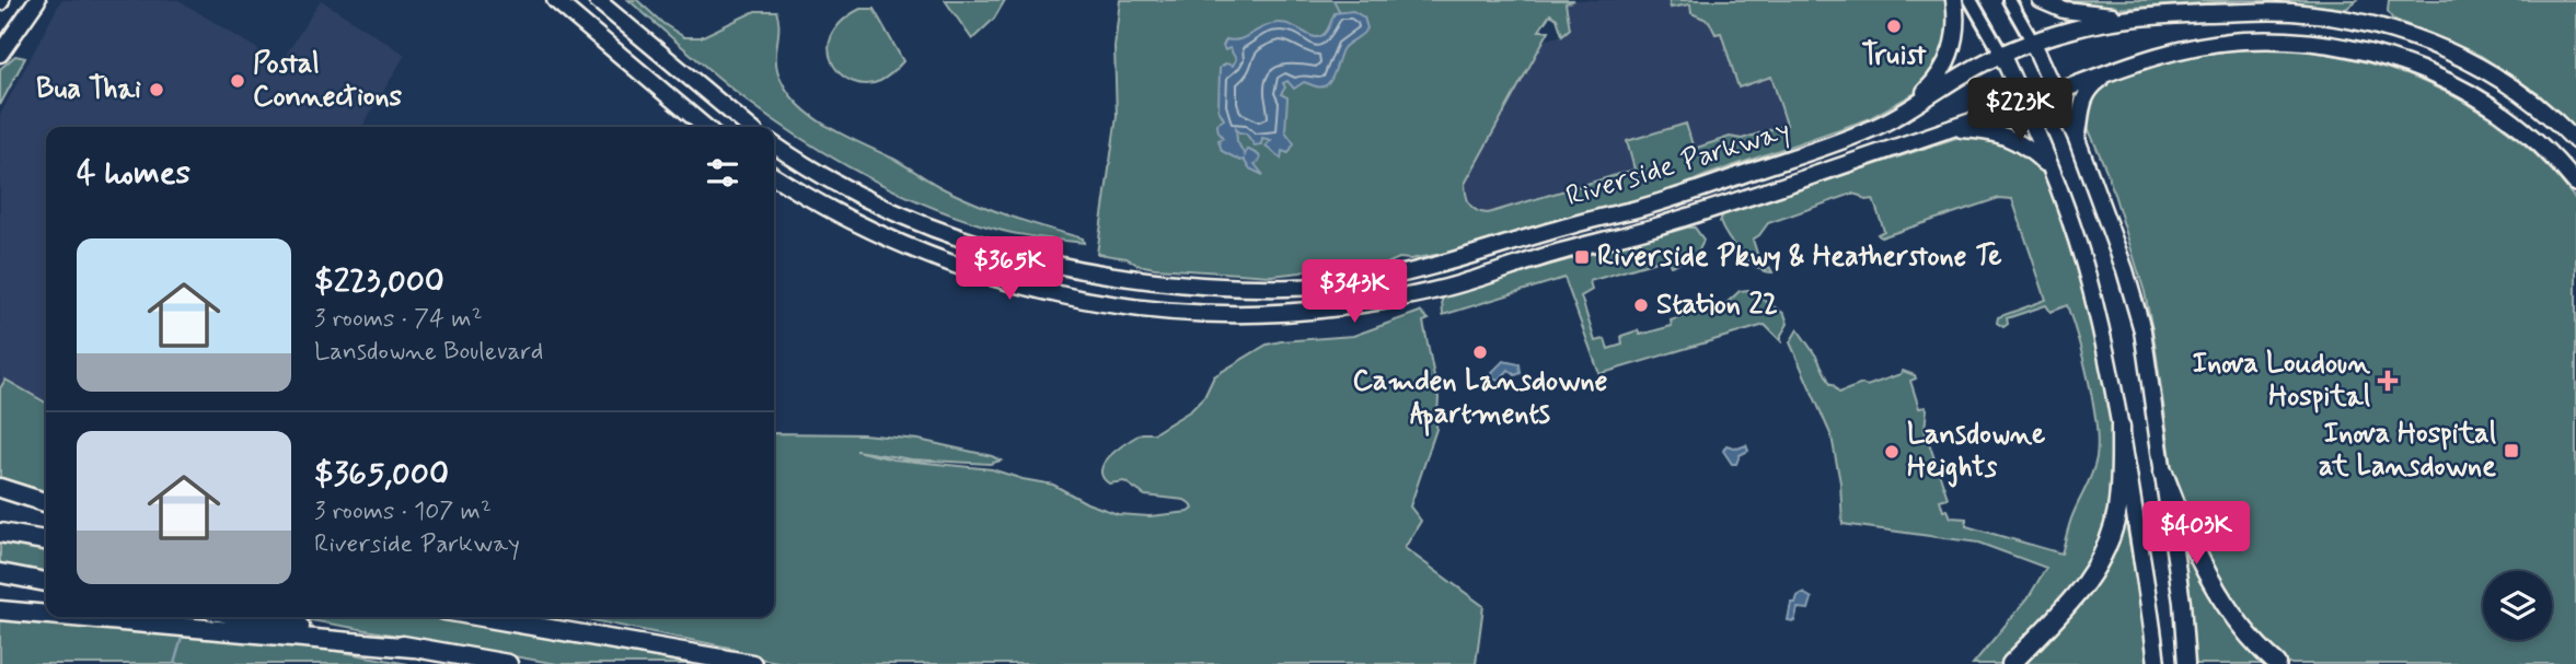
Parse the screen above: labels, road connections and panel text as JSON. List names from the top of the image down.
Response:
{
  "streets": {
    "main road": ["Riverside Parkway"]
  },
  "places": {
    "other": [
      "Truist",
      "Postal Connections",
      "Bua Thai",
      "Station 22",
      "Camden Lansdowne Apartments",
      "Lansdowne Heights"
    ],
    "transit": ["Riverside Pkwy & Heatherstone Te", "Inova Hospital at Lansdowne"],
    "health": ["Inova Loudoun Hospital"]
  },
  "page": {
    "price": [
      "$223K",
      "$365K",
      "$343K",
      "$403K"
    ],
    "heading": "4 homes",
    "list": [
      {
        "name": "$223,000",
        "note": "3 rooms · 74 m² · Lansdowne Boulevard"
      },
      {
        "name": "$365,000",
        "note": "3 rooms · 107 m² · Riverside Parkway"
      }
    ]
  }
}
